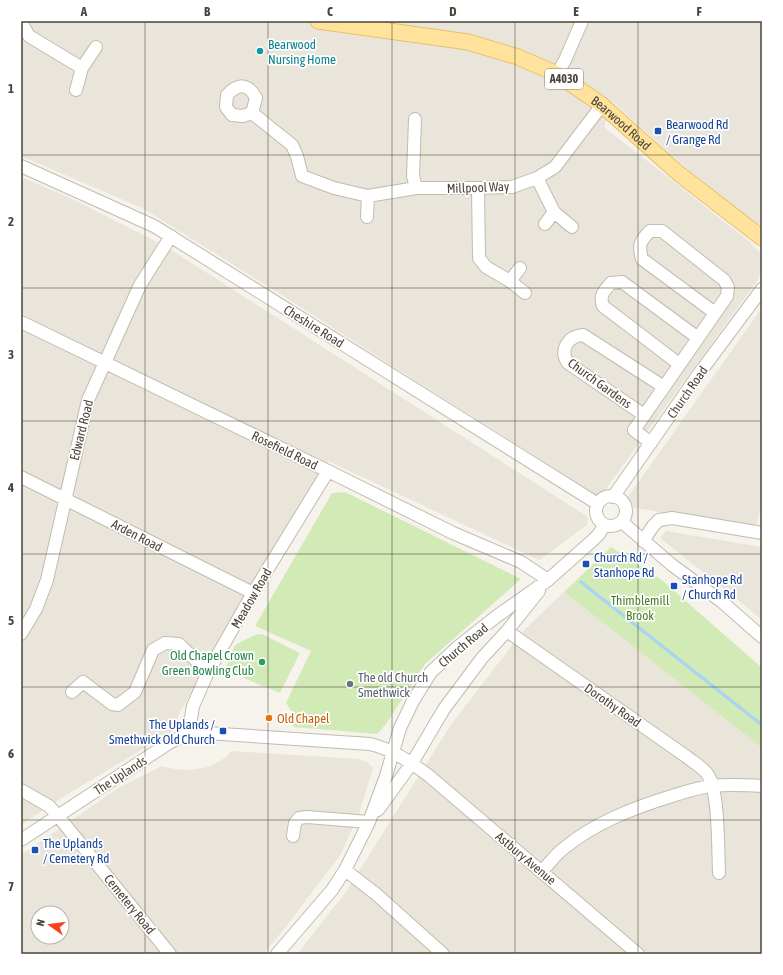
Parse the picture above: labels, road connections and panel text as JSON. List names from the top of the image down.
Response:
{
  "streets": {
    "main road": ["A4030", "Bearwood Road"],
    "street": [
      "Millpool Way",
      "Cheshire Road",
      "Church Gardens",
      "Church Road",
      "Edward Road",
      "Rosefield Road",
      "Arden Road",
      "Meadow Road",
      "Dorothy Road",
      "The Uplands",
      "Astbury Avenue",
      "Cemetery Road"
    ]
  },
  "crossings": [
    ["Bearwood Road", "Millpool Way"],
    ["Cheshire Road", "Church Road"],
    ["Cheshire Road", "Edward Road"],
    ["Church Gardens", "Church Road"],
    ["Church Road", "Rosefield Road"],
    ["Church Road", "Dorothy Road"],
    ["Church Road", "Astbury Avenue"],
    ["Edward Road", "Rosefield Road"],
    ["Edward Road", "Arden Road"],
    ["Rosefield Road", "Meadow Road"],
    ["Arden Road", "Meadow Road"],
    ["Meadow Road", "The Uplands"],
    ["The Uplands", "Cemetery Road"]
  ],
  "parks": ["Thimblemill Brook"],
  "places": {
    "other": [
      "Bearwood Nursing Home",
      "Old Chapel Crown Green Bowling Club",
      "The old Church Smethwick",
      "Old Chapel"
    ],
    "transit": [
      "Bearwood Rd / Grange Rd",
      "Church Rd / Stanhope Rd",
      "Stanhope Rd / Church Rd",
      "The Uplands / Smethwick Old Church",
      "The Uplands / Cemetery Rd"
    ]
  },
  "north": "left",
  "grid": {
    "columns": [
      "A",
      "B",
      "C",
      "D",
      "E",
      "F"
    ],
    "rows": [
      "1",
      "2",
      "3",
      "4",
      "5",
      "6",
      "7"
    ]
  }
}
